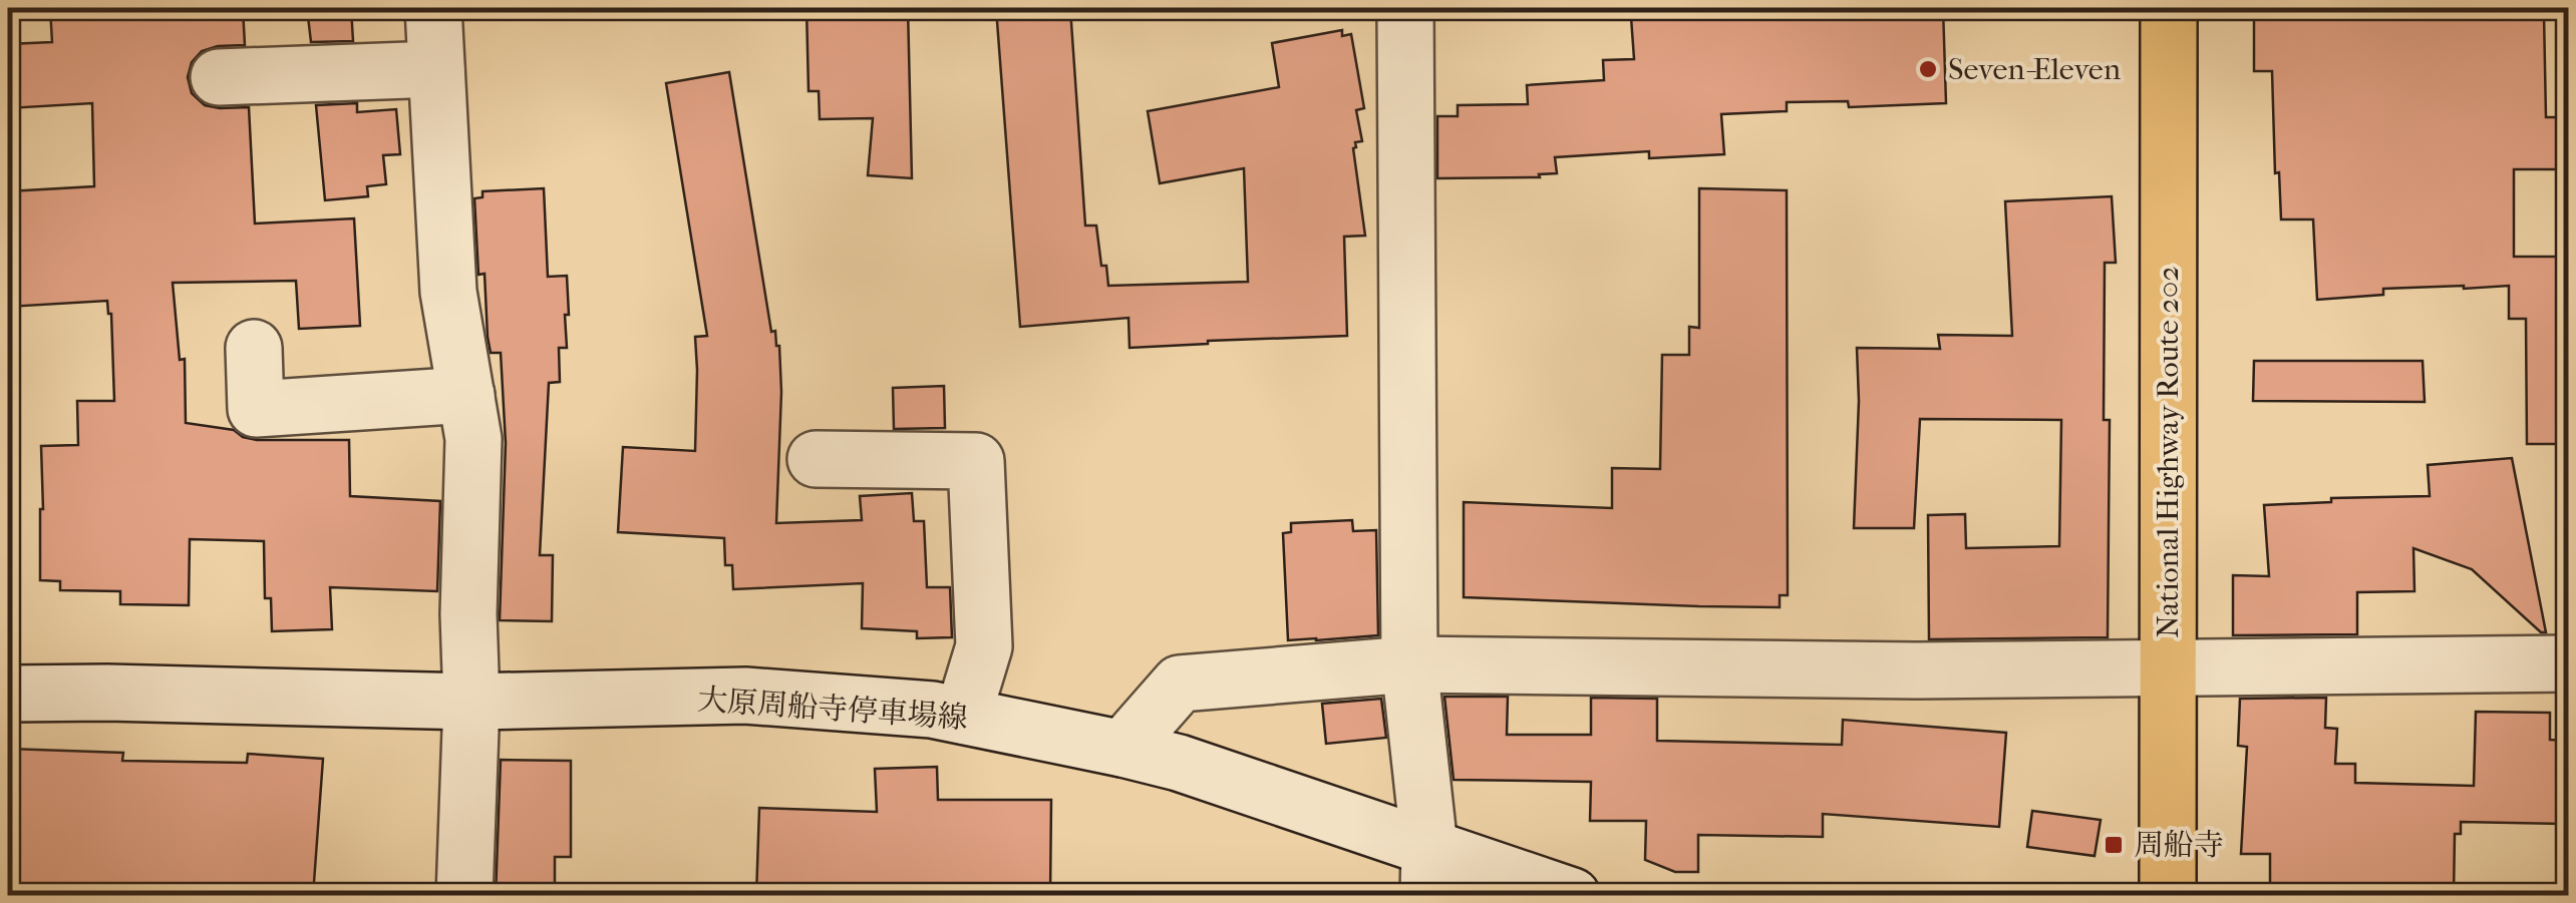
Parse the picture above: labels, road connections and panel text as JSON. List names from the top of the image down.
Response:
{
  "streets": {
    "highway": ["National Highway Route 202"],
    "street": ["大原周船寺停車場線"]
  },
  "places": {
    "other": ["Seven-Eleven"],
    "transit": ["周船寺"]
  }
}
